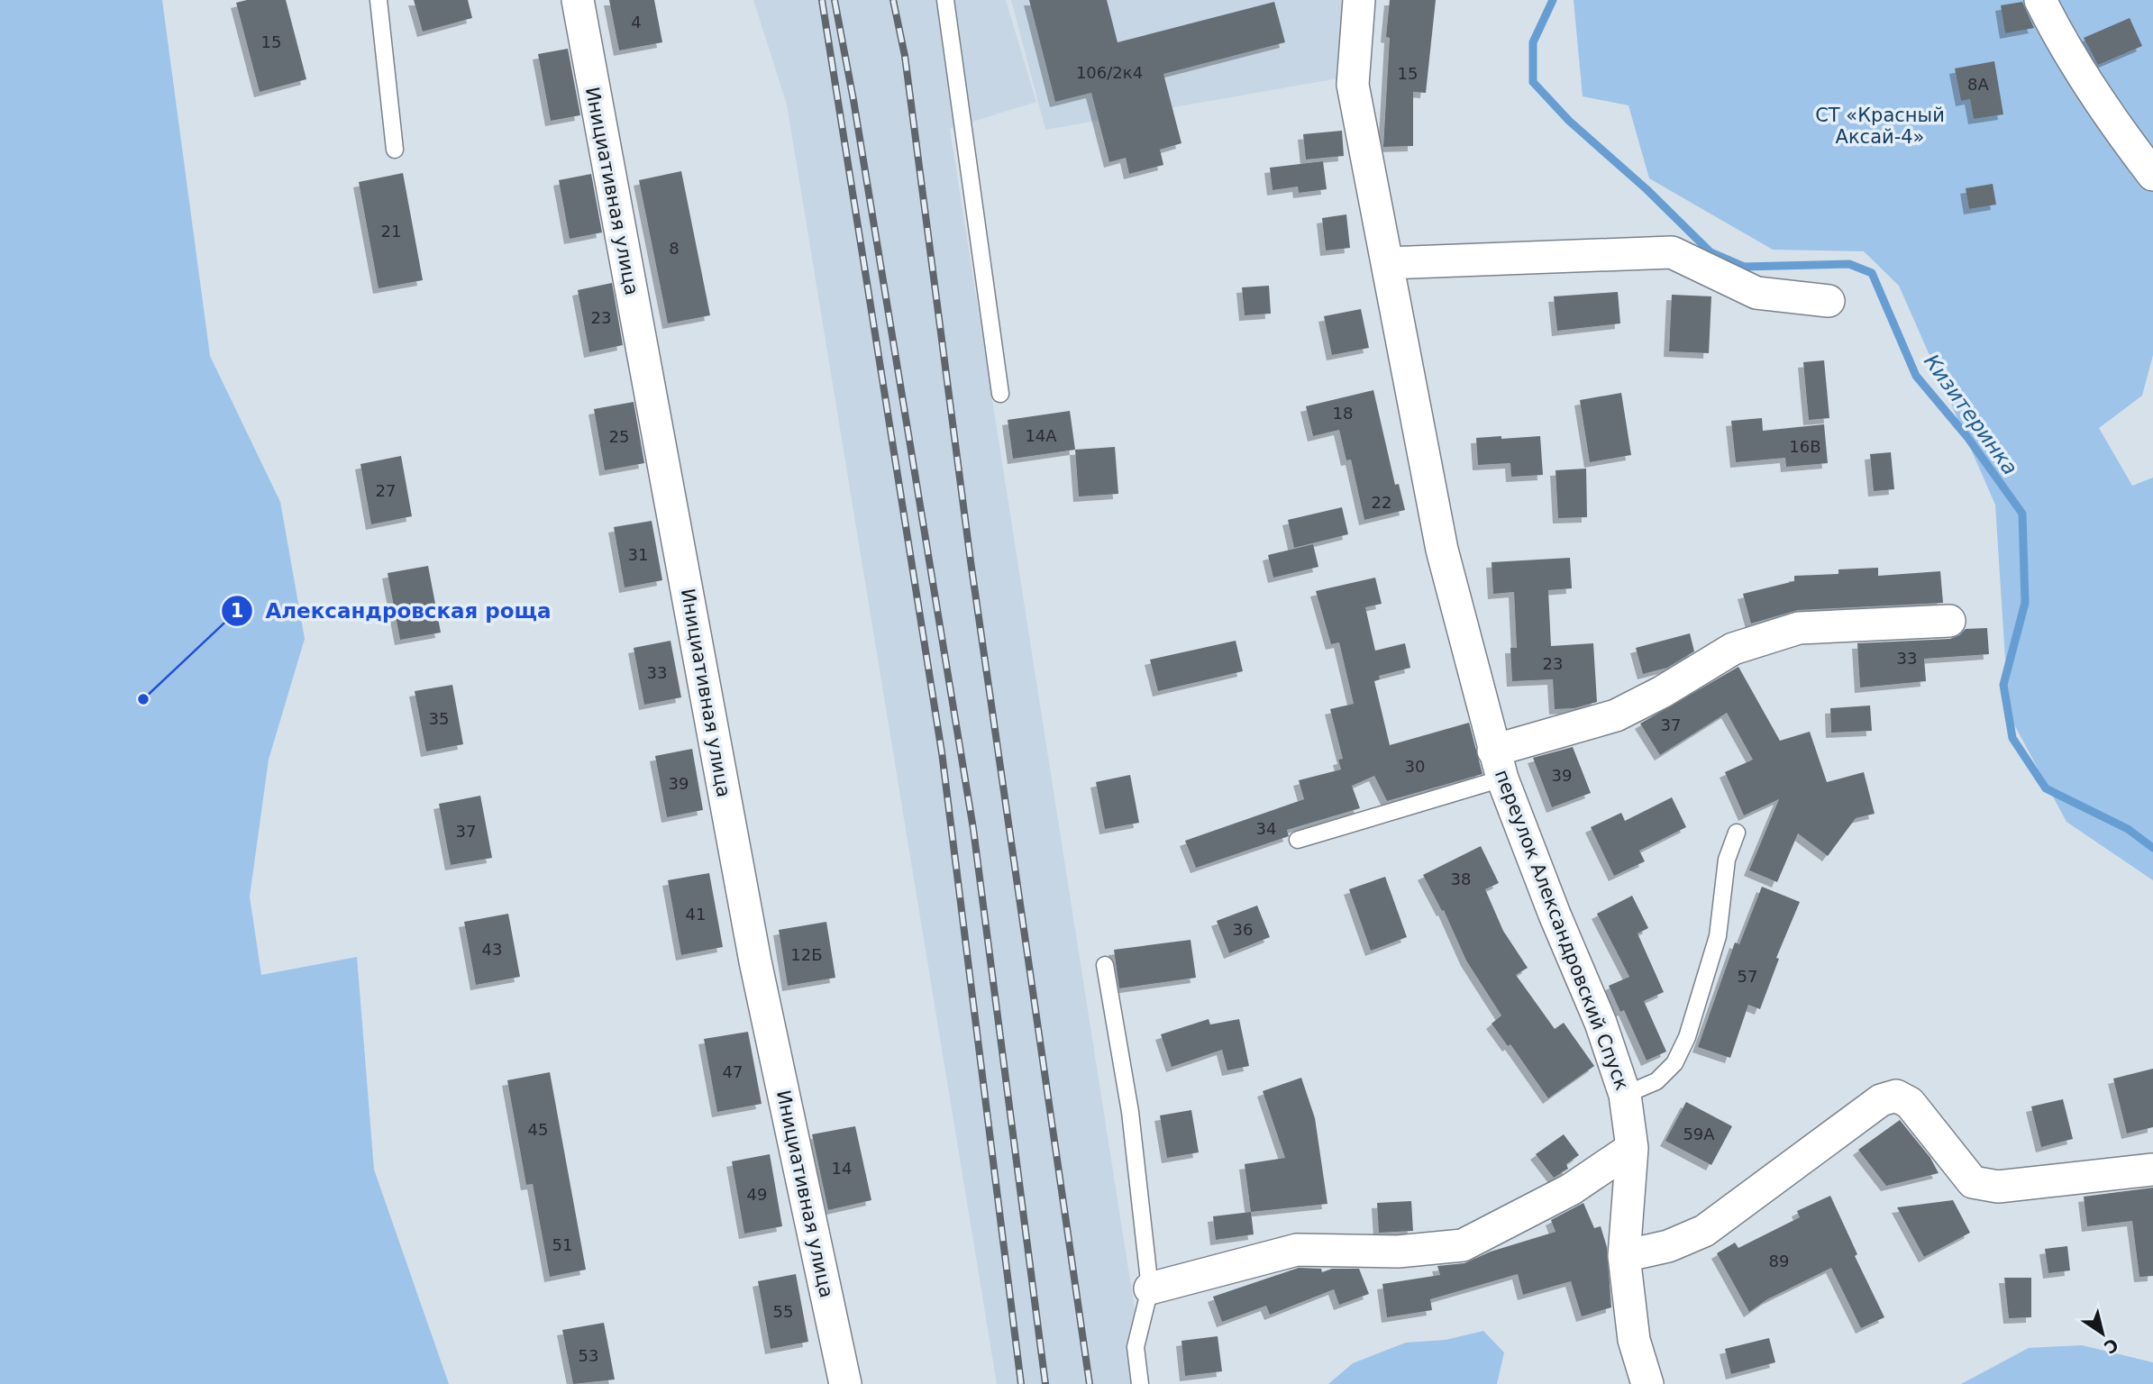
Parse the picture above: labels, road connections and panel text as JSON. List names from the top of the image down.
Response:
{
  "streets": {
    "street": ["Инициативная улица", "переулок Александровский Спуск"]
  },
  "water": ["Кизитеринка"],
  "parks": ["СТ «Красный Аксай-4»"],
  "places": ["Александровская роща"],
  "house_numbers": [
    "4",
    "15",
    "106/2к4",
    "15",
    "8А",
    "21",
    "8",
    "23",
    "18",
    "14А",
    "25",
    "16В",
    "27",
    "22",
    "31",
    "33",
    "23",
    "33",
    "35",
    "37",
    "30",
    "39",
    "39",
    "34",
    "37",
    "38",
    "41",
    "36",
    "43",
    "12Б",
    "57",
    "47",
    "45",
    "59А",
    "14",
    "49",
    "51",
    "89",
    "55",
    "53"
  ],
  "north": "bottom right"
}
